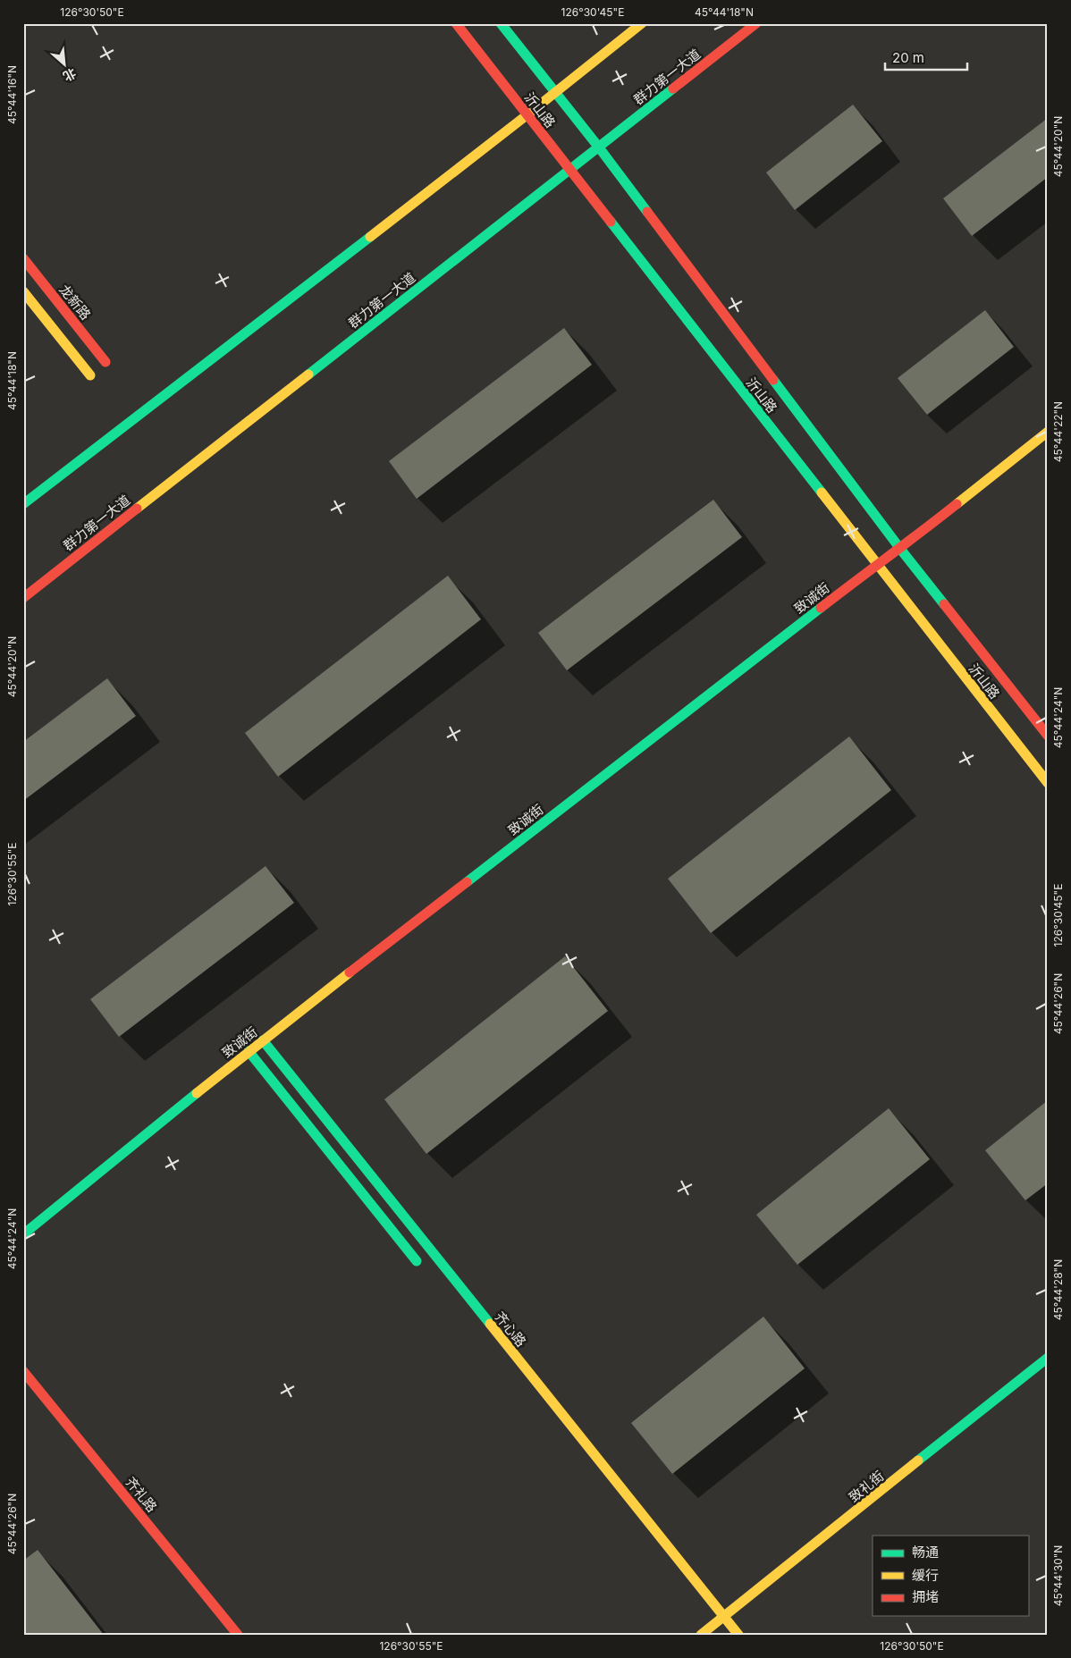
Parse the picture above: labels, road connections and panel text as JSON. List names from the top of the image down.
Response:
{
  "streets": {
    "main road": [
      "群力第一大道",
      "沂山路",
      "龙新路",
      "致诚街",
      "齐心路",
      "致礼街",
      "齐礼路"
    ]
  },
  "crossings": [
    ["群力第一大道", "沂山路"],
    ["沂山路", "致诚街"],
    ["致诚街", "齐心路"],
    ["齐心路", "致礼街"]
  ],
  "legend": ["畅通", "缓行", "拥堵"],
  "scale_bar": "20 m",
  "north": "bottom right",
  "coordinates": [
    "126°30'50\"E",
    "126°30'45\"E",
    "45°44'18\"N",
    "45°44'16\"N",
    "45°44'20\"N",
    "45°44'22\"N",
    "45°44'24\"N",
    "126°30'55\"E",
    "45°44'26\"N",
    "45°44'28\"N",
    "45°44'30\"N"
  ]
}
